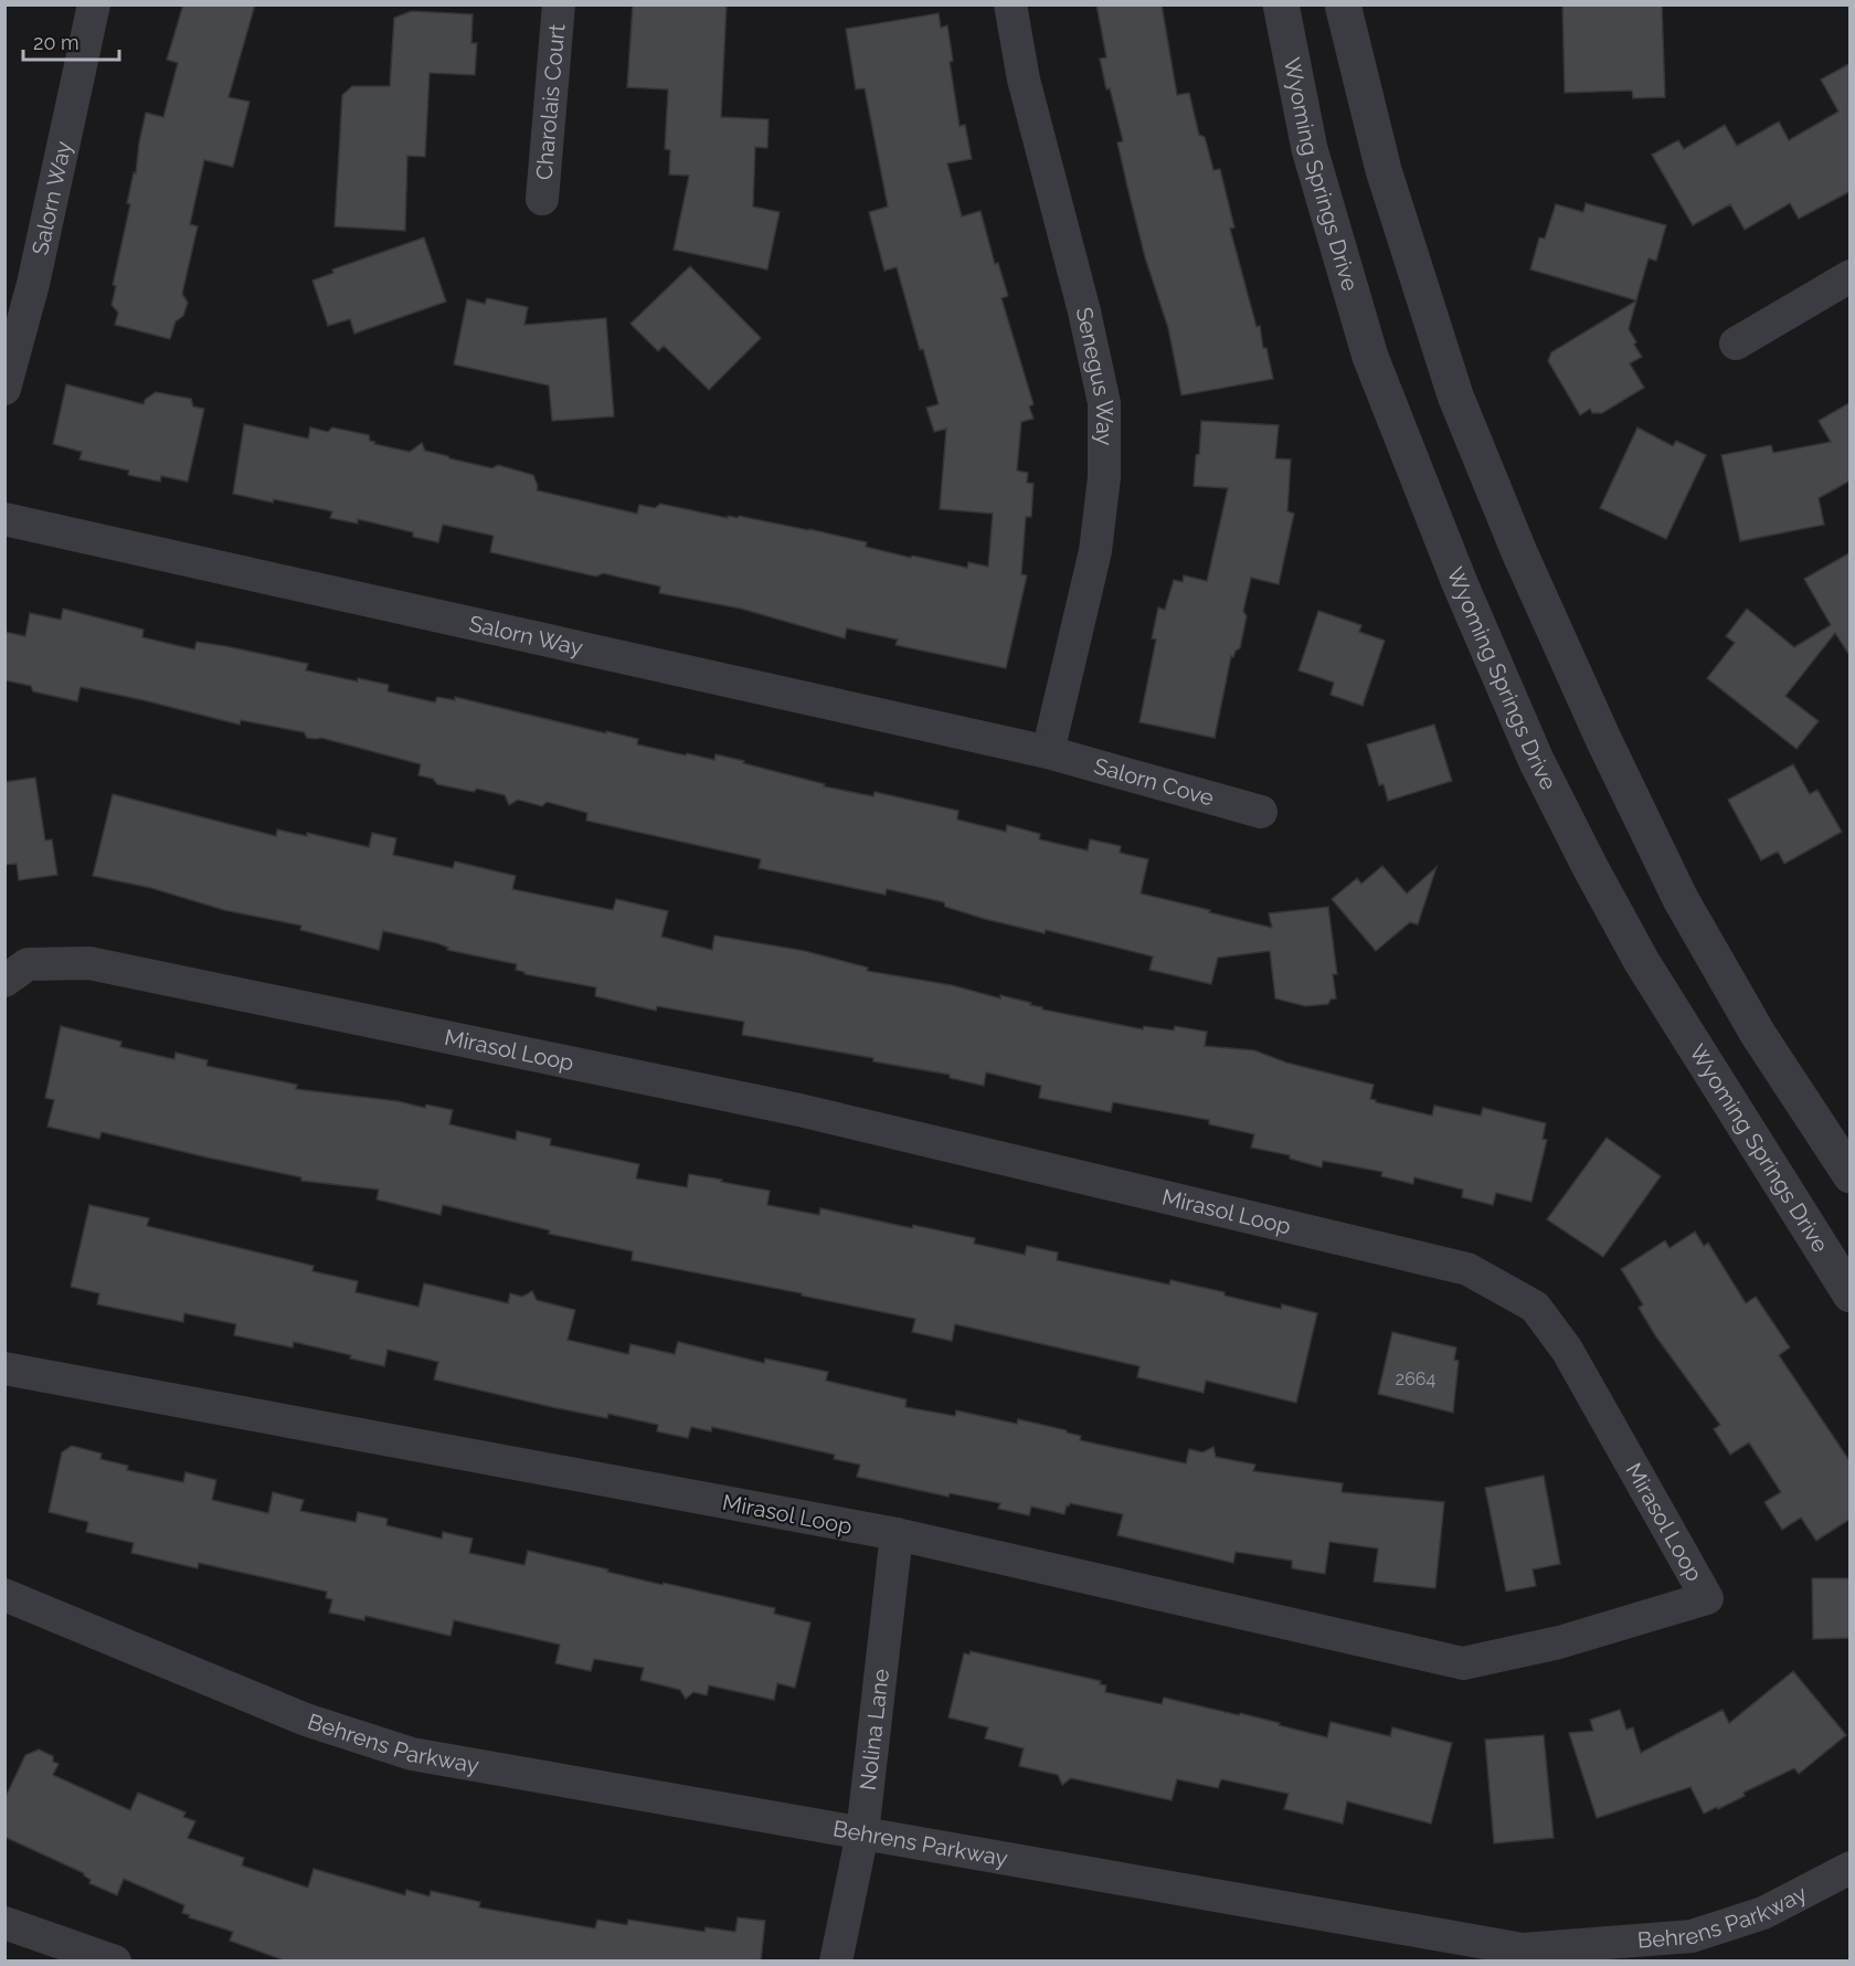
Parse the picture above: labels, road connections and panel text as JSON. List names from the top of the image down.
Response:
{
  "streets": {
    "street": [
      "Charolais Court",
      "Wyoming Springs Drive",
      "Salorn Way",
      "Senegus Way",
      "Salorn Cove",
      "Mirasol Loop",
      "Nolina Lane",
      "Behrens Parkway"
    ]
  },
  "crossings": [
    ["Salorn Way", "Senegus Way"],
    ["Salorn Way", "Salorn Cove"],
    ["Senegus Way", "Salorn Cove"],
    ["Mirasol Loop", "Nolina Lane"],
    ["Nolina Lane", "Behrens Parkway"]
  ],
  "house_numbers": ["2664"],
  "scale_bar": "20 m"
}
